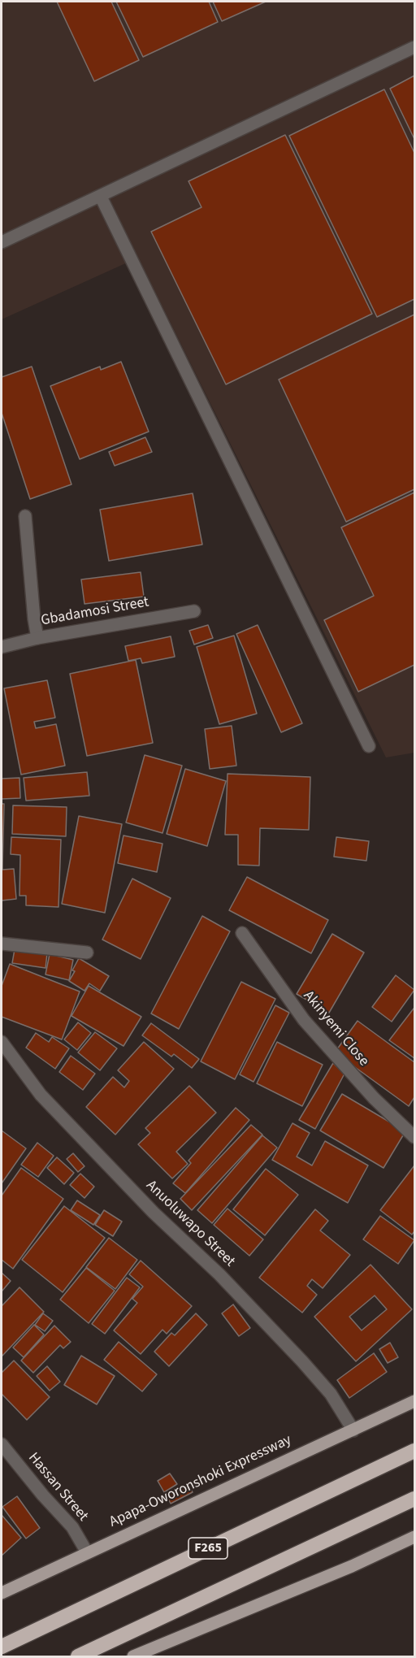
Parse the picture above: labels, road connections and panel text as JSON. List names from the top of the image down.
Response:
{
  "streets": {
    "highway": ["F265"],
    "main road": ["Apapa-Oworonshoki Expressway"],
    "street": [
      "Gbadamosi Street",
      "Akinyemi Close",
      "Anuoluwapo Street",
      "Hassan Street"
    ]
  },
  "crossings": [
    ["Anuoluwapo Street", "Apapa-Oworonshoki Expressway"],
    ["Apapa-Oworonshoki Expressway", "Hassan Street"]
  ]
}
